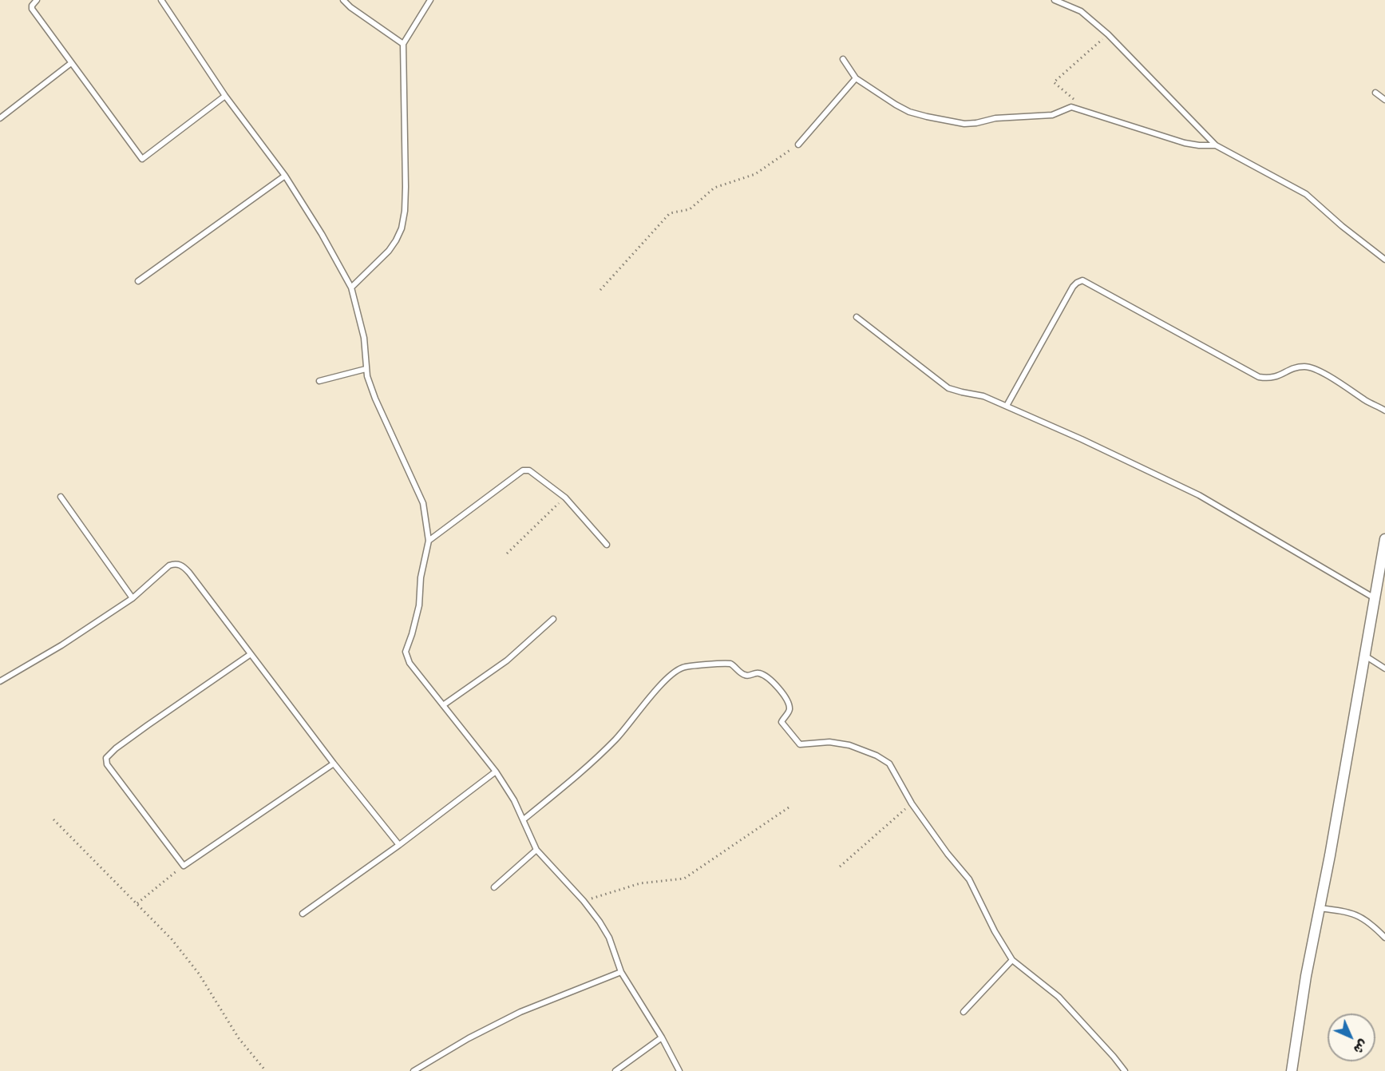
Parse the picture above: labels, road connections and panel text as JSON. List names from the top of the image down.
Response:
{
  "north": "bottom right"
}
